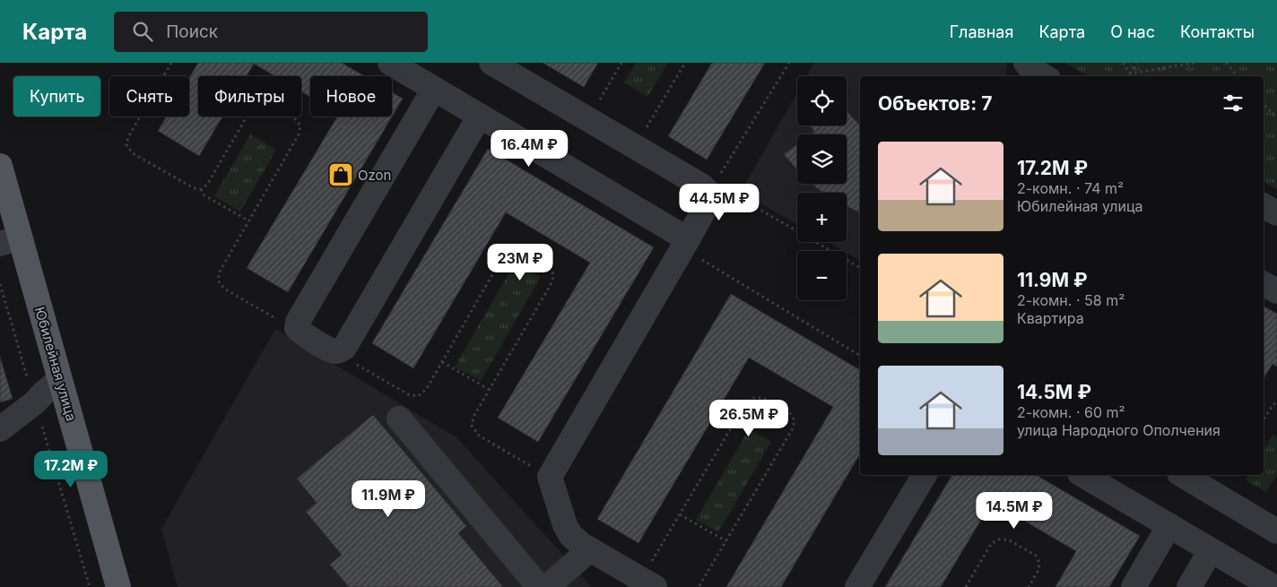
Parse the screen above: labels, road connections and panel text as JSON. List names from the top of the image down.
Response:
{
  "streets": {
    "main road": ["Юбилейная улица"]
  },
  "places": {
    "shop": ["Ozon"]
  },
  "page": {
    "header": "Карта",
    "search": "Поиск",
    "nav": [
      "Главная",
      "Карта",
      "О нас",
      "Контакты"
    ],
    "map_buttons": ["+", "−"],
    "chip": [
      "Купить",
      "Снять",
      "Фильтры",
      "Новое"
    ],
    "heading": "Объектов: 7",
    "price": [
      "16.4M ₽",
      "44.5M ₽",
      "23M ₽",
      "26.5M ₽",
      "17.2M ₽",
      "11.9M ₽",
      "14.5M ₽"
    ],
    "list": [
      {
        "name": "17.2M ₽",
        "note": "2-комн. · 74 m² · Юбилейная улица"
      },
      {
        "name": "11.9M ₽",
        "note": "2-комн. · 58 m² · Квартира"
      },
      {
        "name": "14.5M ₽",
        "note": "2-комн. · 60 m² · улица Народного Ополчения"
      }
    ]
  }
}
